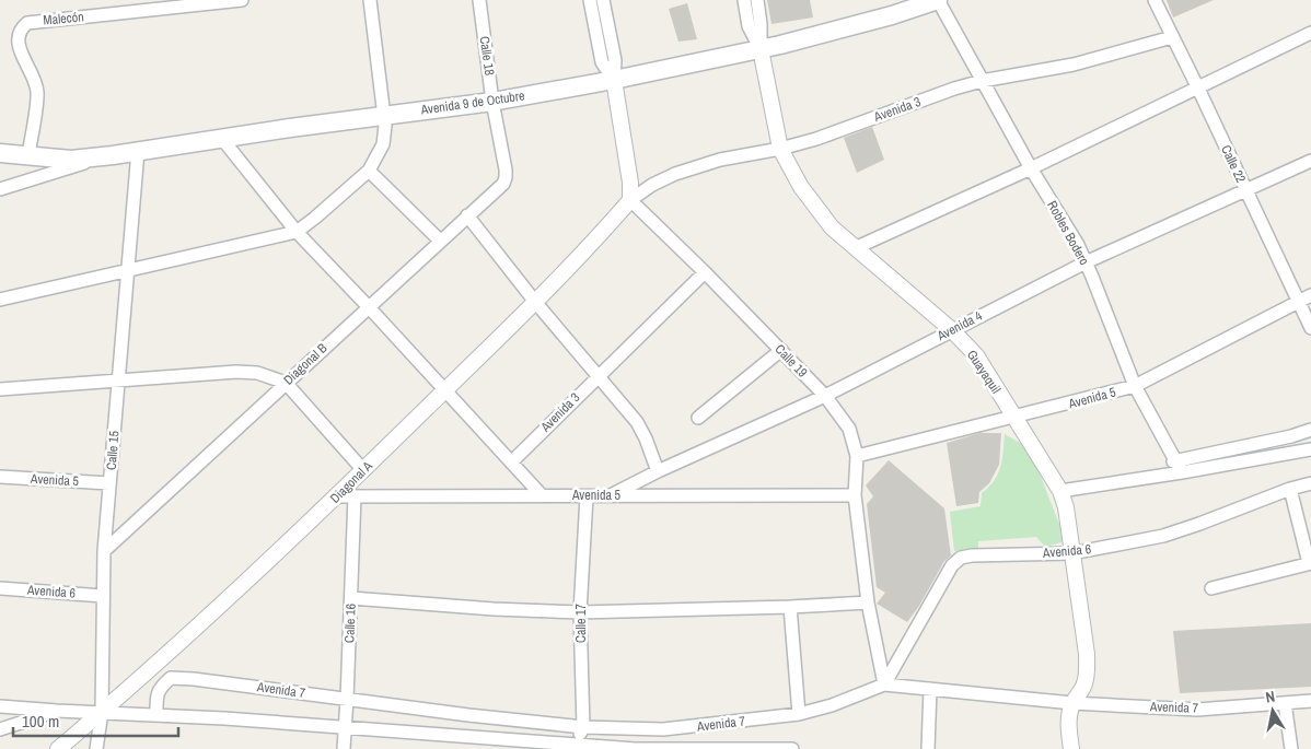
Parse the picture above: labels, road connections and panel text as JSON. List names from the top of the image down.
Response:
{
  "streets": {
    "main road": ["Avenida 9 de Octubre"],
    "street": [
      "Malecón",
      "Calle 18",
      "Avenida 3",
      "Calle 22",
      "Robles Bodero",
      "Avenida 4",
      "Calle 19",
      "Diagonal B",
      "Guayaquil",
      "Avenida 5",
      "Calle 15",
      "Diagonal A",
      "Avenida 6",
      "Calle 16",
      "Calle 17",
      "Avenida 7"
    ]
  },
  "crossings": [
    ["Malecón", "Avenida 9 de Octubre"],
    ["Calle 18", "Avenida 9 de Octubre"],
    ["Calle 18", "Diagonal B"],
    ["Avenida 9 de Octubre", "Robles Bodero"],
    ["Avenida 9 de Octubre", "Guayaquil"],
    ["Avenida 9 de Octubre", "Calle 15"],
    ["Avenida 3", "Calle 22"],
    ["Avenida 3", "Robles Bodero"],
    ["Avenida 3", "Calle 19"],
    ["Avenida 3", "Guayaquil"],
    ["Avenida 3", "Diagonal A"],
    ["Calle 22", "Avenida 4"],
    ["Calle 22", "Avenida 5"],
    ["Robles Bodero", "Avenida 4"],
    ["Robles Bodero", "Avenida 5"],
    ["Avenida 4", "Calle 19"],
    ["Avenida 4", "Guayaquil"],
    ["Avenida 4", "Avenida 5"],
    ["Calle 19", "Avenida 5"],
    ["Calle 19", "Diagonal A"],
    ["Calle 19", "Avenida 6"],
    ["Calle 19", "Avenida 7"],
    ["Diagonal B", "Calle 15"],
    ["Guayaquil", "Avenida 5"],
    ["Guayaquil", "Avenida 6"],
    ["Guayaquil", "Avenida 7"],
    ["Avenida 5", "Calle 15"],
    ["Avenida 5", "Diagonal A"],
    ["Avenida 5", "Calle 16"],
    ["Avenida 5", "Calle 17"],
    ["Calle 15", "Diagonal A"],
    ["Calle 15", "Avenida 6"],
    ["Calle 15", "Avenida 7"],
    ["Diagonal A", "Avenida 7"],
    ["Avenida 6", "Avenida 7"],
    ["Calle 16", "Avenida 7"],
    ["Calle 17", "Avenida 7"]
  ],
  "scale_bar": "100 m",
  "north": "top"
}
